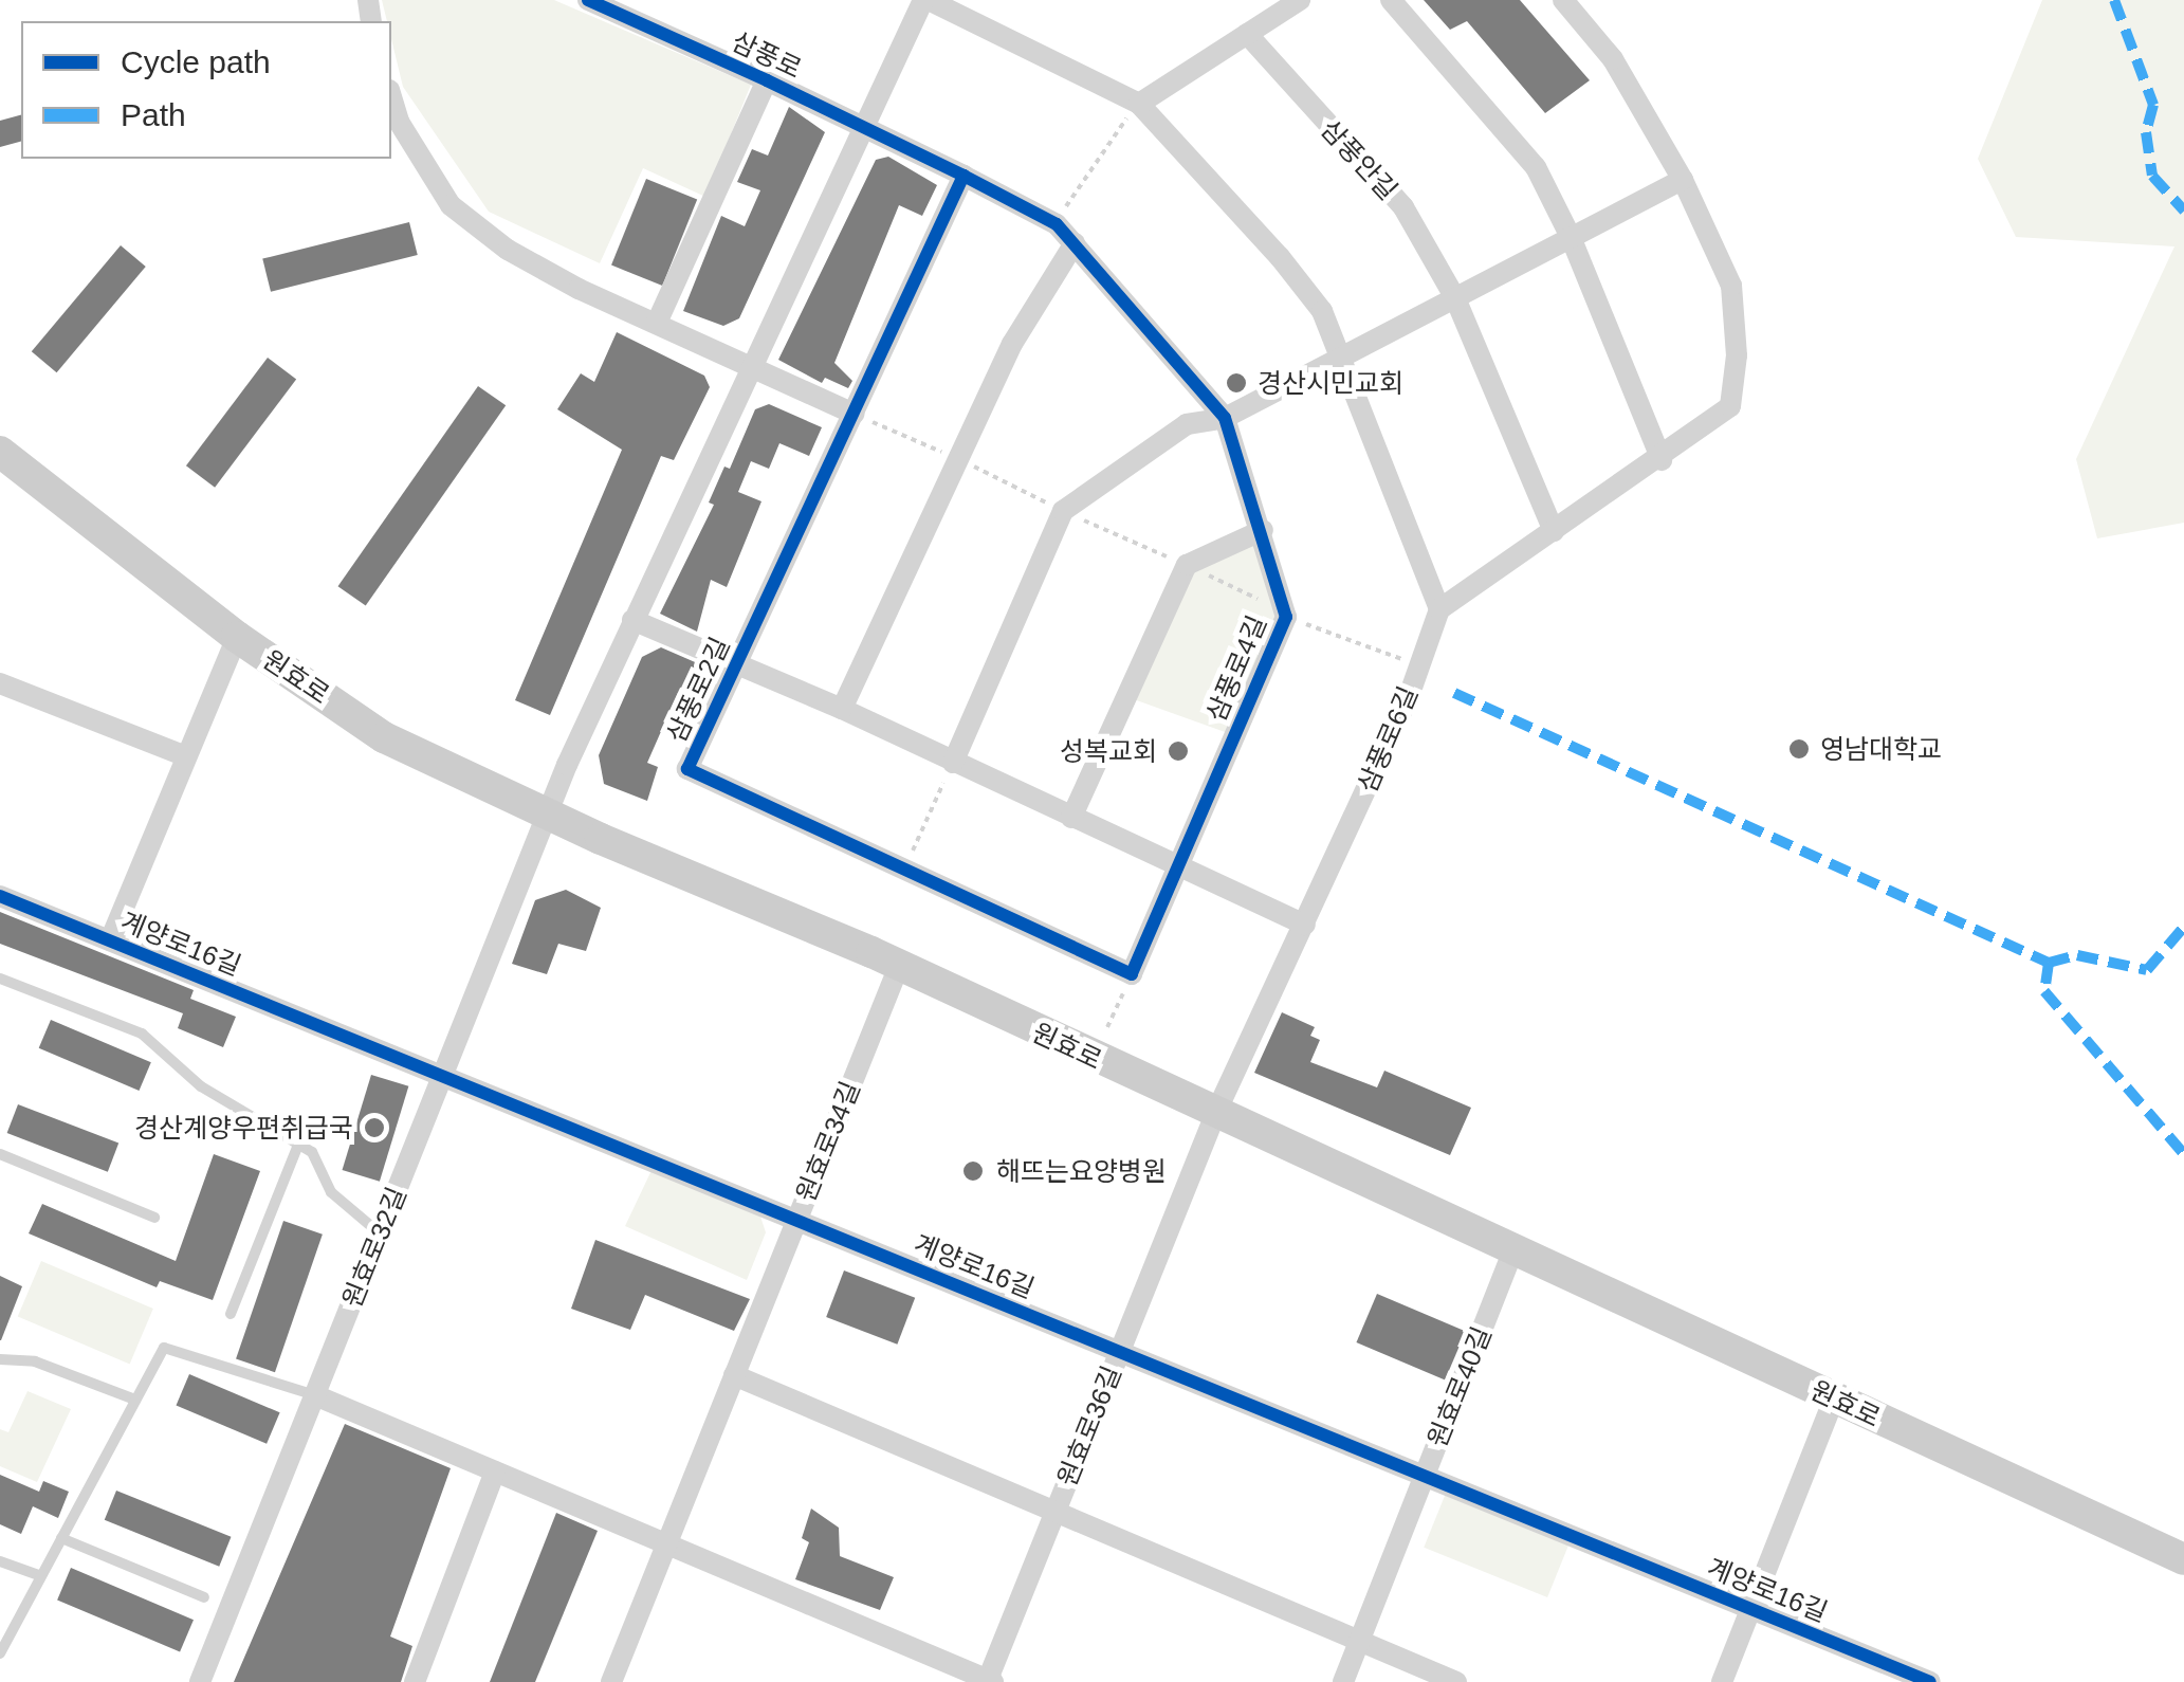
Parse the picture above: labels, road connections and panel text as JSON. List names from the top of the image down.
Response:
{
  "streets": {
    "main road": ["원효로"],
    "street": [
      "삼풍로",
      "삼풍안길",
      "삼풍로4길",
      "삼풍로2길",
      "삼풍로6길",
      "계양로16길",
      "원효로34길",
      "원효로32길",
      "원효로40길",
      "원효로36길"
    ]
  },
  "crossings": [
    ["삼풍로", "삼풍로4길"],
    ["삼풍로4길", "삼풍로2길"],
    ["원효로", "삼풍로6길"],
    ["원효로", "원효로34길"],
    ["원효로", "원효로32길"],
    ["원효로", "원효로40길"],
    ["원효로", "원효로36길"],
    ["삼풍로2길", "삼풍로6길"],
    ["삼풍로6길", "원효로36길"],
    ["계양로16길", "원효로34길"],
    ["계양로16길", "원효로32길"],
    ["계양로16길", "원효로40길"],
    ["계양로16길", "원효로36길"]
  ],
  "places": [
    "경산시민교회",
    "영남대학교",
    "성복교회",
    "경산계양우편취급국",
    "해뜨는요양병원"
  ],
  "legend": ["Cycle path", "Path"]
}
